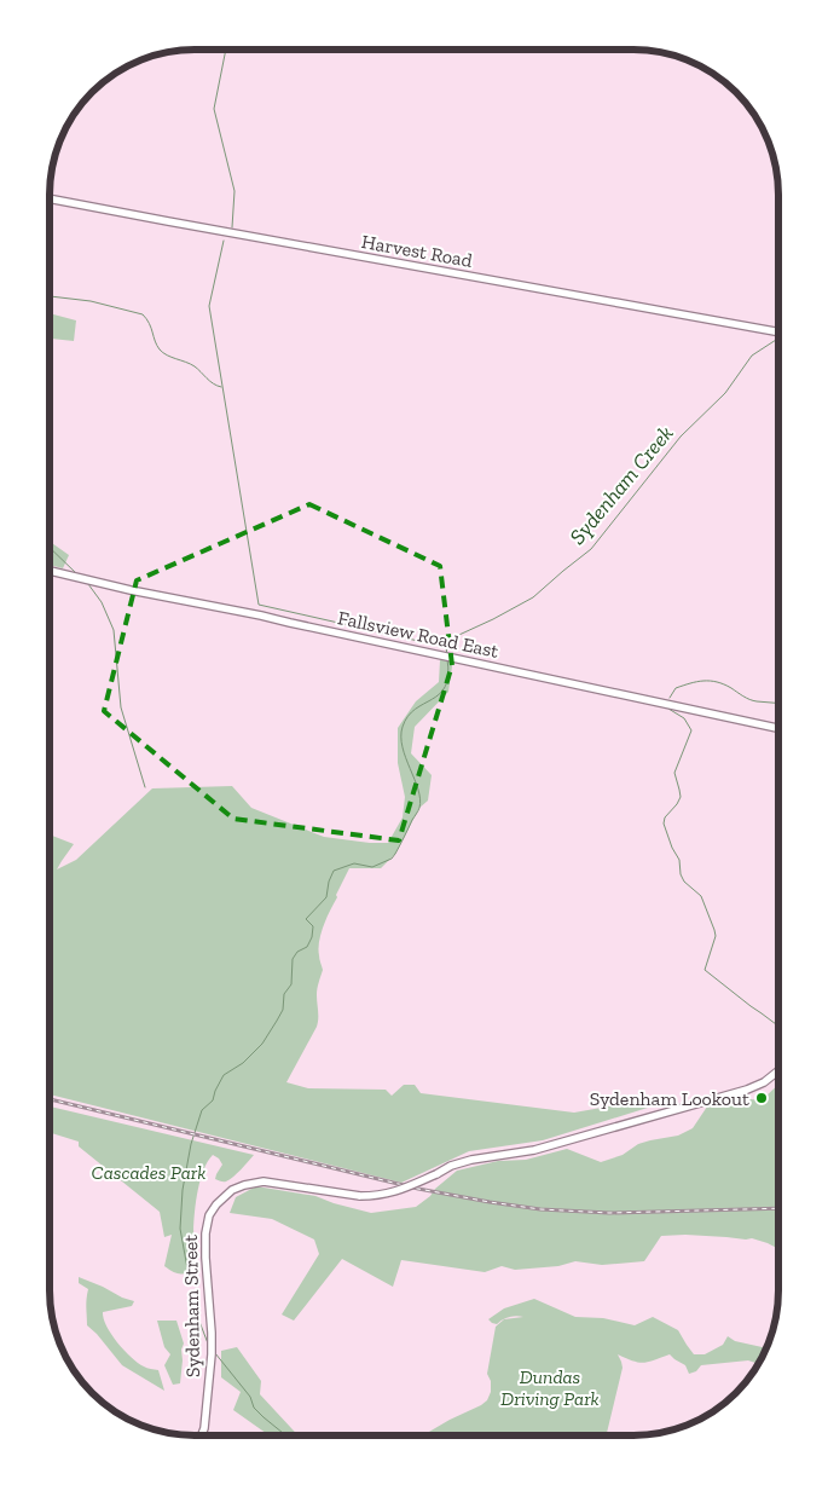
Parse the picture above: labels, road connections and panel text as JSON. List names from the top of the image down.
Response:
{
  "streets": {
    "street": ["Harvest Road", "Fallsview Road East", "Sydenham Street"]
  },
  "water": ["Sydenham Creek"],
  "parks": ["Cascades Park", "Dundas Driving Park"],
  "places": ["Sydenham Lookout"]
}
